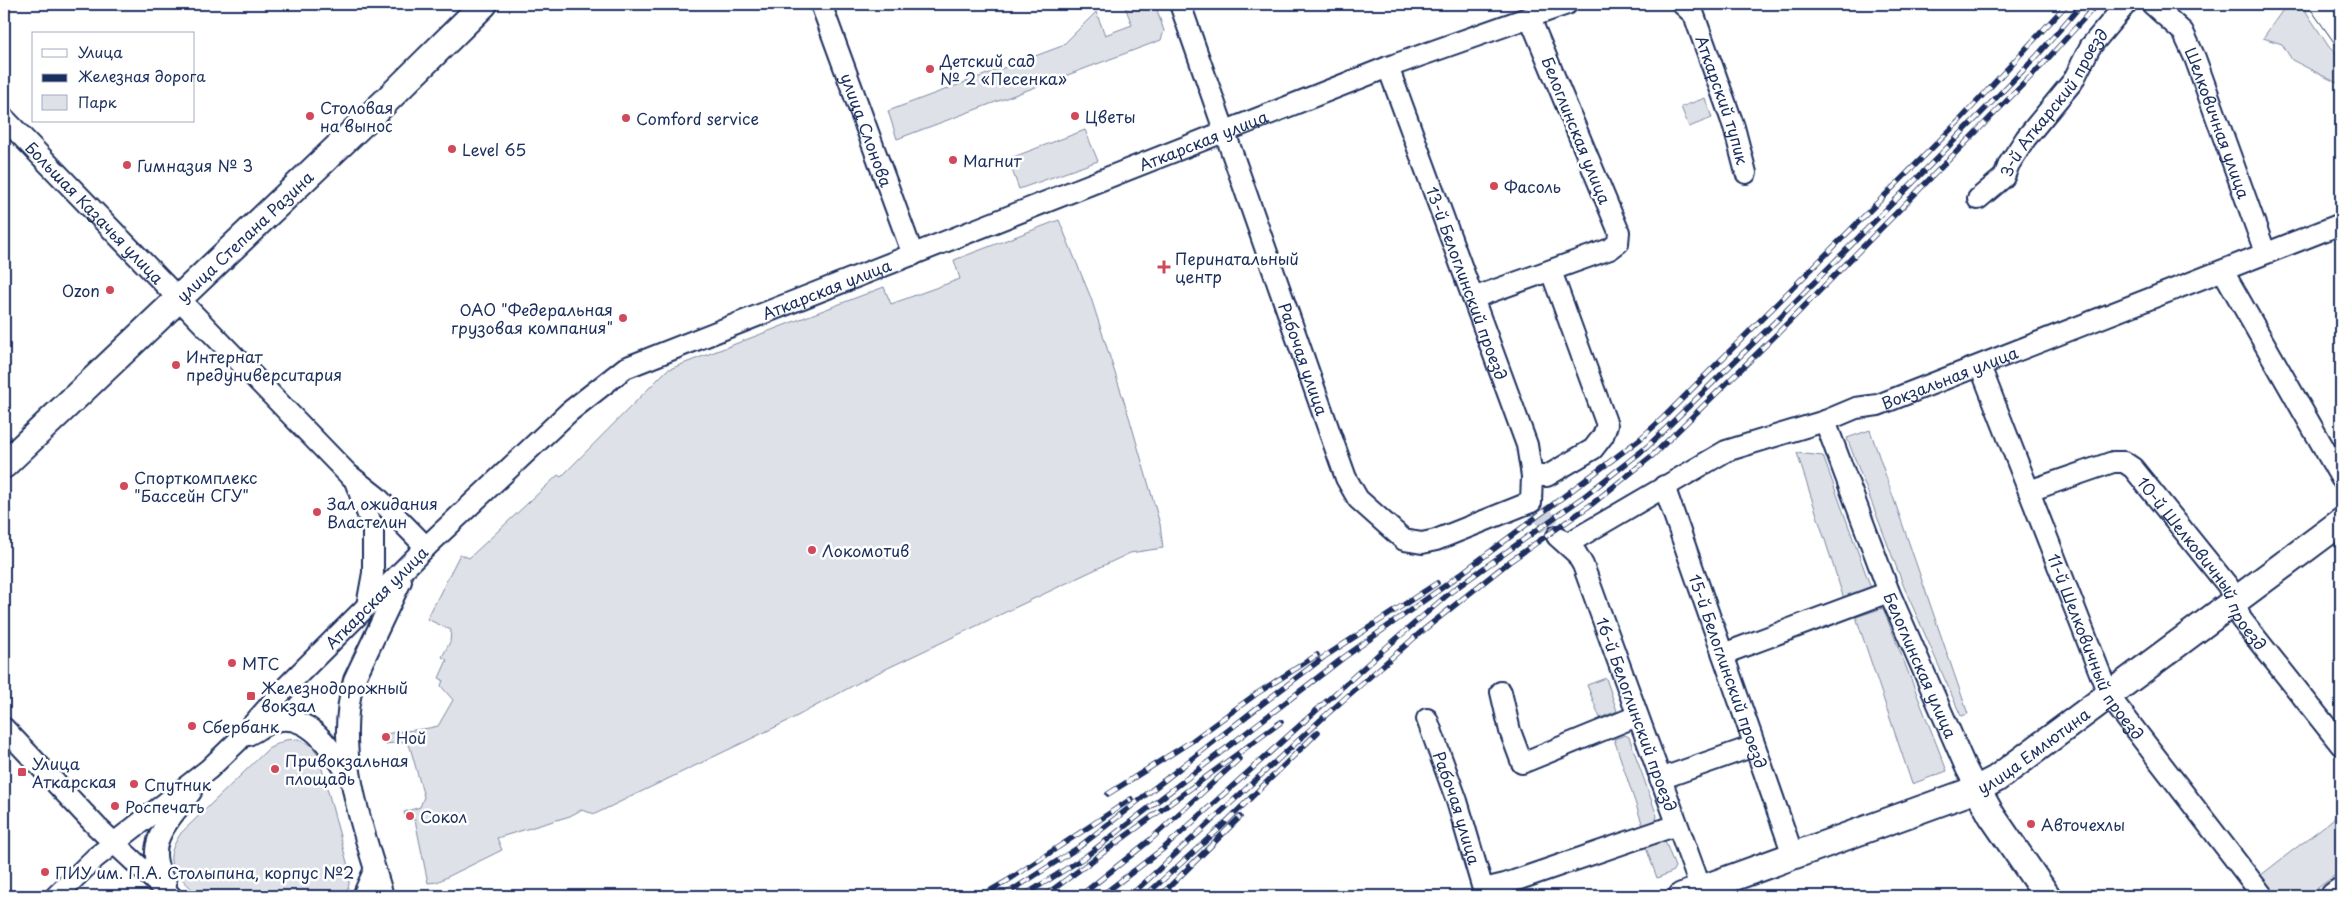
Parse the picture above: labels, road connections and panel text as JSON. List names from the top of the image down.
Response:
{
  "streets": {
    "main road": ["Белоглинская улица", "улица Степана Разина", "улица Емлютина"],
    "street": [
      "Аткарский тупик",
      "3-й Аткарский проезд",
      "Шелковичная улица",
      "улица Слонова",
      "Аткарская улица",
      "Большая Казачья улица",
      "13-й Белоглинский проезд",
      "Рабочая улица",
      "Вокзальная улица",
      "10-й Шелковичный проезд",
      "11-й Шелковичный проезд",
      "15-й Белоглинский проезд",
      "16-й Белоглинский проезд"
    ]
  },
  "crossings": [
    ["Шелковичная улица", "Вокзальная улица"],
    ["улица Слонова", "Аткарская улица"],
    ["Белоглинская улица", "Аткарская улица"],
    ["Белоглинская улица", "Вокзальная улица"],
    ["Белоглинская улица", "улица Емлютина"],
    ["Аткарская улица", "Большая Казачья улица"],
    ["Аткарская улица", "13-й Белоглинский проезд"],
    ["Аткарская улица", "Рабочая улица"],
    ["Большая Казачья улица", "улица Степана Разина"],
    ["13-й Белоглинский проезд", "Рабочая улица"],
    ["Вокзальная улица", "11-й Шелковичный проезд"],
    ["Вокзальная улица", "15-й Белоглинский проезд"],
    ["Вокзальная улица", "16-й Белоглинский проезд"],
    ["10-й Шелковичный проезд", "11-й Шелковичный проезд"],
    ["10-й Шелковичный проезд", "улица Емлютина"],
    ["11-й Шелковичный проезд", "улица Емлютина"],
    ["15-й Белоглинский проезд", "улица Емлютина"],
    ["16-й Белоглинский проезд", "улица Емлютина"]
  ],
  "places": {
    "other": [
      "Детский сад № 2 «Песенка»",
      "Столовая на вынос",
      "Цветы",
      "Comford service",
      "Level 65",
      "Магнит",
      "Гимназия № 3",
      "Фасоль",
      "Ozon",
      "ОАО \"Федеральная грузовая компания\"",
      "Интернат предуниверситария",
      "Спорткомплекс \"Бассейн СГУ\"",
      "Зал ожидания Властелин",
      "Локомотив",
      "МТС",
      "Сбербанк",
      "Ной",
      "Привокзальная площадь",
      "Спутник",
      "Роспечать",
      "Сокол",
      "Авточехлы",
      "ПИУ им. П.А. Столыпина, корпус №2"
    ],
    "health": ["Перинатальный центр"],
    "transit": ["Железнодорожный вокзал", "Улица Аткарская"]
  },
  "legend": ["Улица", "Железная дорога", "Парк"]
}
